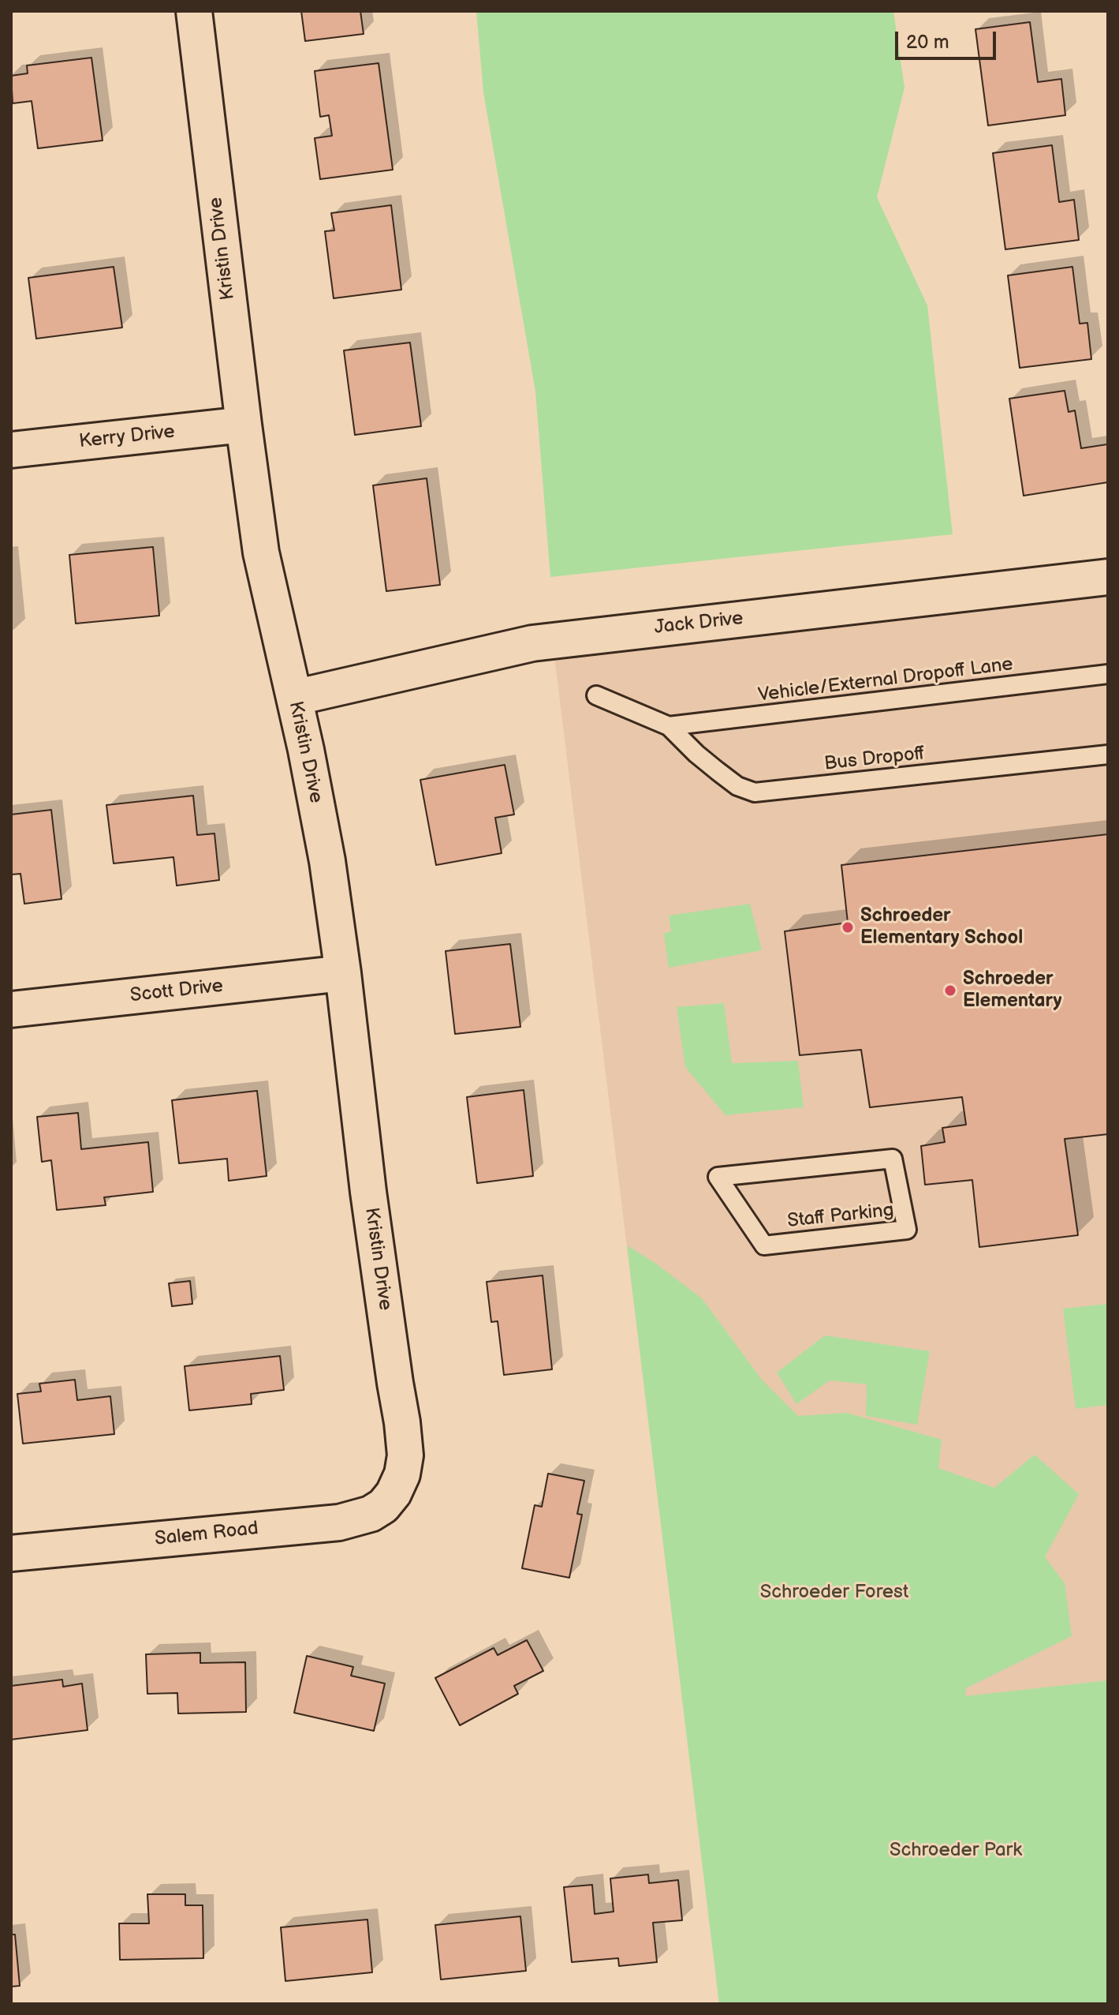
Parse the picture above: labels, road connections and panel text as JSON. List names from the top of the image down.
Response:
{
  "streets": {
    "street": [
      "Kristin Drive",
      "Kerry Drive",
      "Jack Drive",
      "Scott Drive",
      "Salem Road"
    ],
    "lane": ["Vehicle/External Dropoff Lane", "Bus Dropoff", "Staff Parking"]
  },
  "crossings": [
    ["Kristin Drive", "Kerry Drive"],
    ["Kristin Drive", "Jack Drive"],
    ["Kristin Drive", "Scott Drive"],
    ["Kristin Drive", "Salem Road"],
    ["Vehicle/External Dropoff Lane", "Bus Dropoff"]
  ],
  "parks": ["Schroeder Forest", "Schroeder Park"],
  "places": ["Schroeder Elementary School", "Schroeder Elementary"],
  "scale_bar": "20 m"
}
